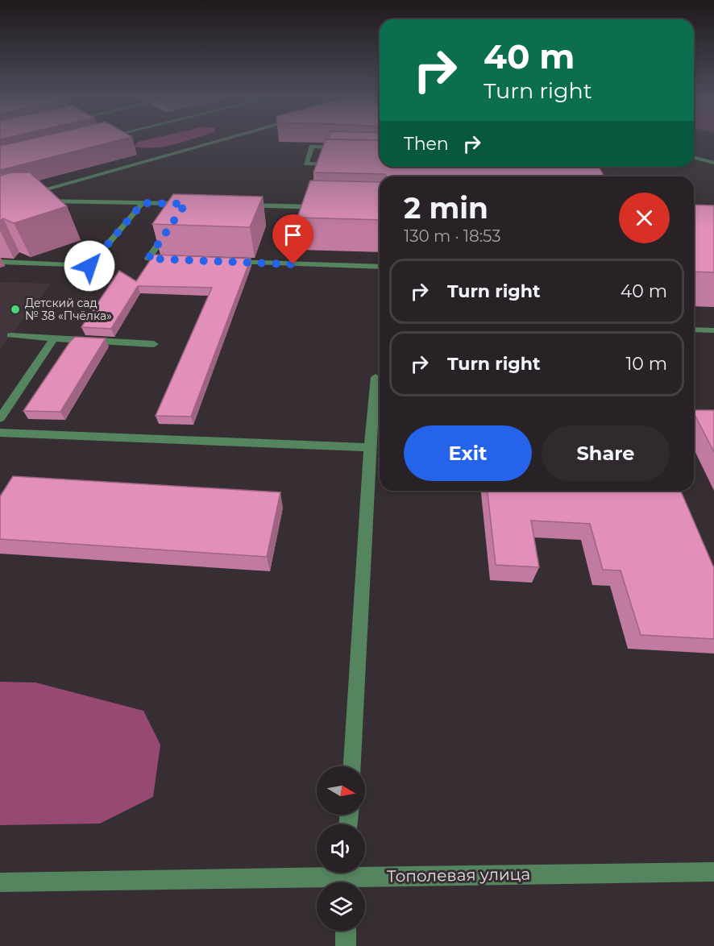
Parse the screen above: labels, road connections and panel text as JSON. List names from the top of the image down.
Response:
{
  "streets": {
    "street": ["Тополевая улица"]
  },
  "places": ["Детский сад № 38 «Пчёлка»"],
  "north": "right",
  "page": {
    "turn": ["40 m", "Turn right"],
    "then": "Then",
    "heading": ["2 min", "130 m · 18:53"],
    "list": [
      {
        "name": "Turn right",
        "value": "40 m"
      },
      {
        "name": "Turn right",
        "value": "10 m"
      }
    ],
    "buttons": ["Exit", "Share"]
  }
}
